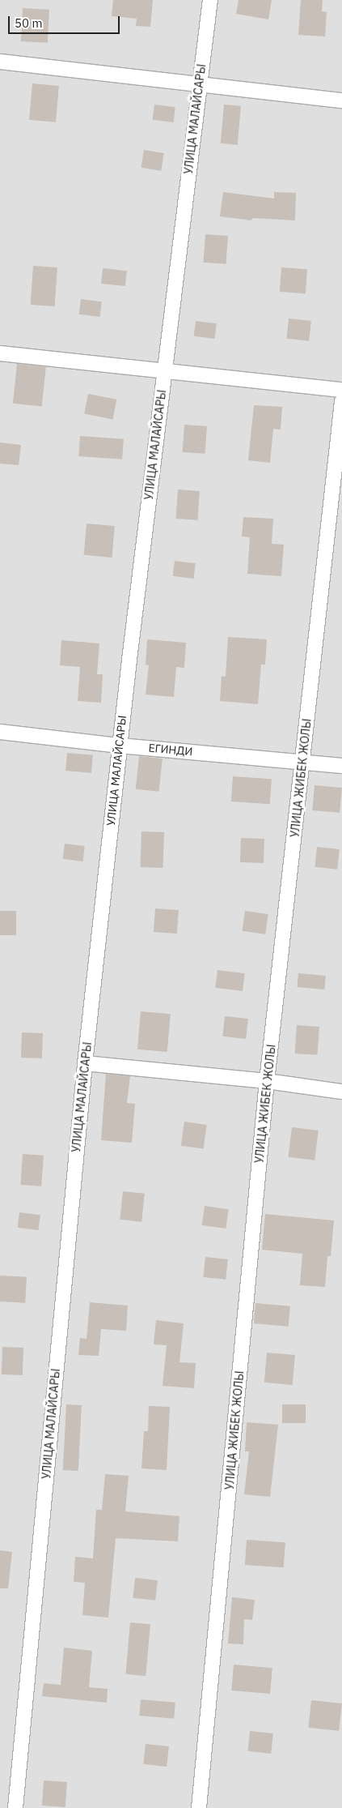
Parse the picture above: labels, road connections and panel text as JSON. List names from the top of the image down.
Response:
{
  "streets": {
    "street": ["УЛИЦА МАЛАЙСАРЫ", "ЕГИНДИ", "УЛИЦА ЖИБЕК ЖОЛЫ"]
  },
  "crossings": [
    ["УЛИЦА МАЛАЙСАРЫ", "ЕГИНДИ"],
    ["ЕГИНДИ", "УЛИЦА ЖИБЕК ЖОЛЫ"]
  ],
  "scale_bar": "50 m"
}
